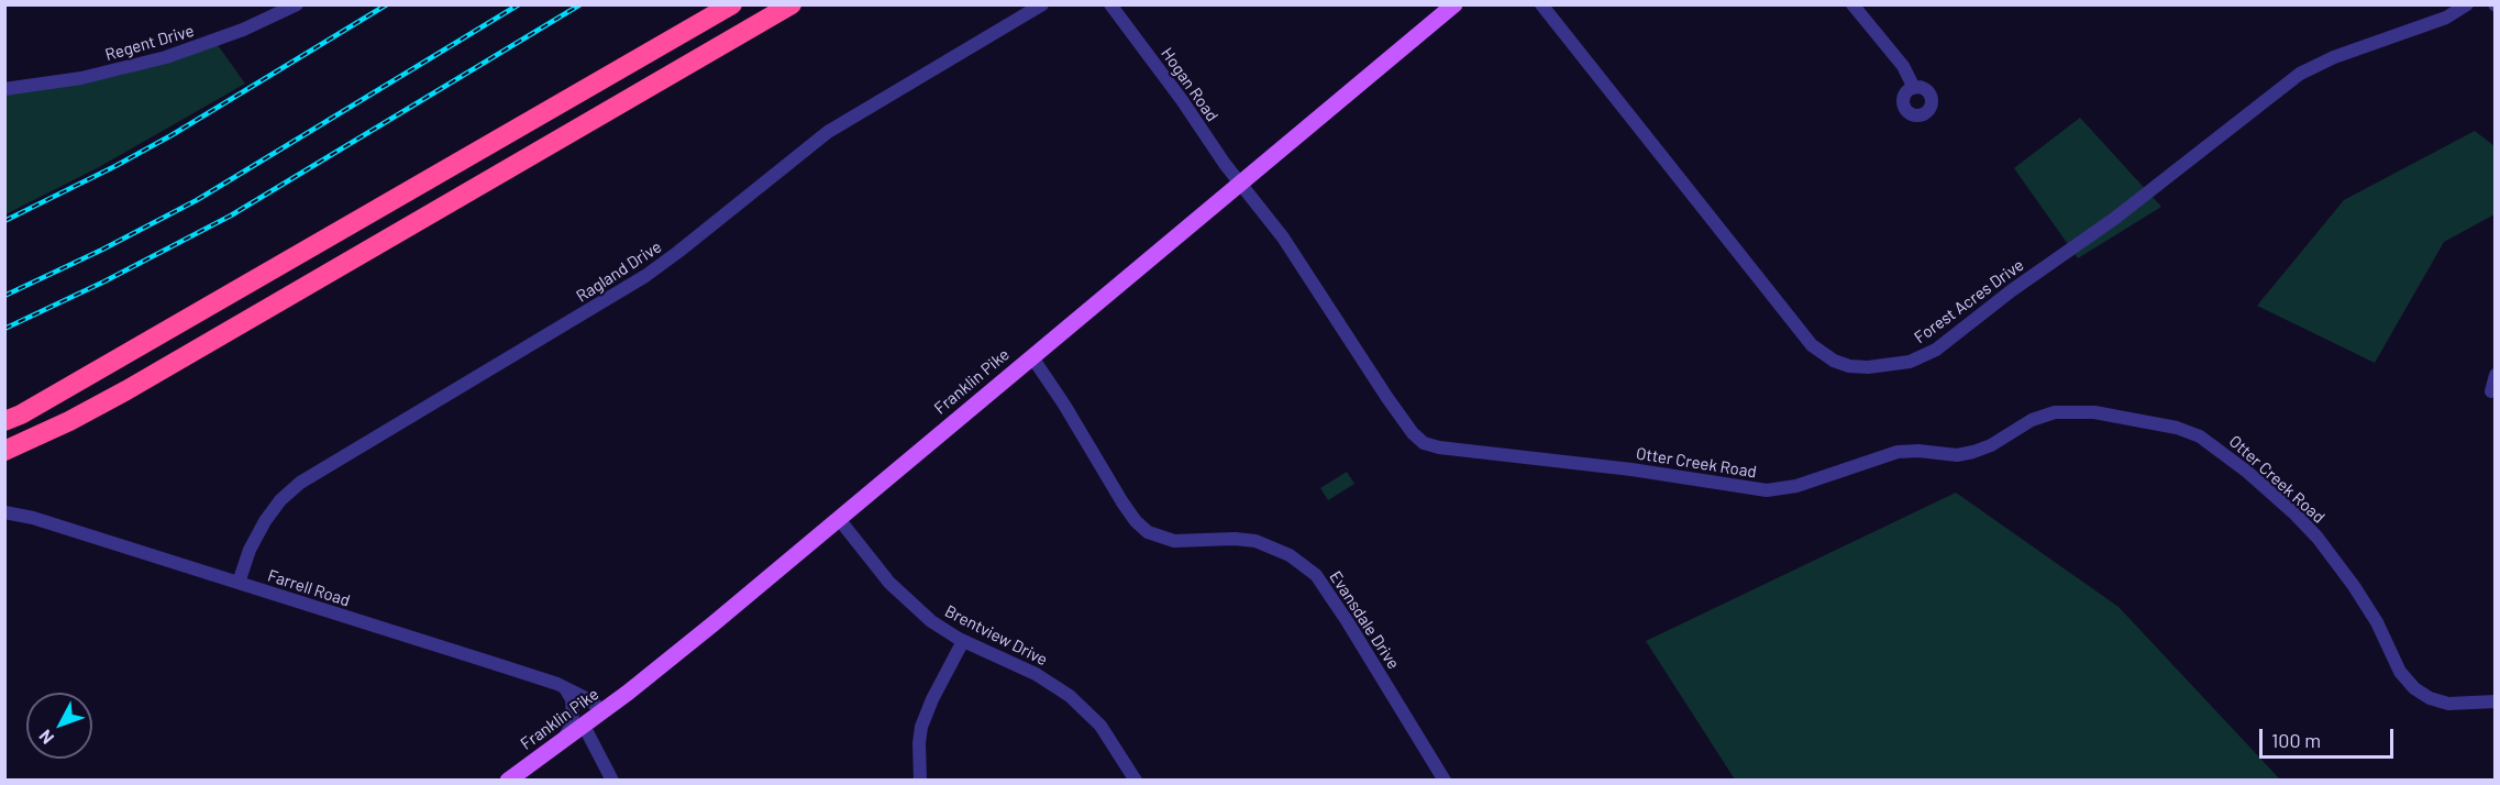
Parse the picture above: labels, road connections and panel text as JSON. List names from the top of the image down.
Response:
{
  "streets": {
    "main road": ["Franklin Pike"],
    "street": [
      "Regent Drive",
      "Hogan Road",
      "Ragland Drive",
      "Forest Acres Drive",
      "Otter Creek Road",
      "Farrell Road",
      "Evansdale Drive",
      "Brentview Drive"
    ]
  },
  "crossings": [
    ["Hogan Road", "Franklin Pike"],
    ["Hogan Road", "Otter Creek Road"],
    ["Ragland Drive", "Farrell Road"],
    ["Franklin Pike", "Otter Creek Road"],
    ["Franklin Pike", "Farrell Road"],
    ["Franklin Pike", "Evansdale Drive"],
    ["Franklin Pike", "Brentview Drive"]
  ],
  "scale_bar": "100 m",
  "north": "bottom left"
}
